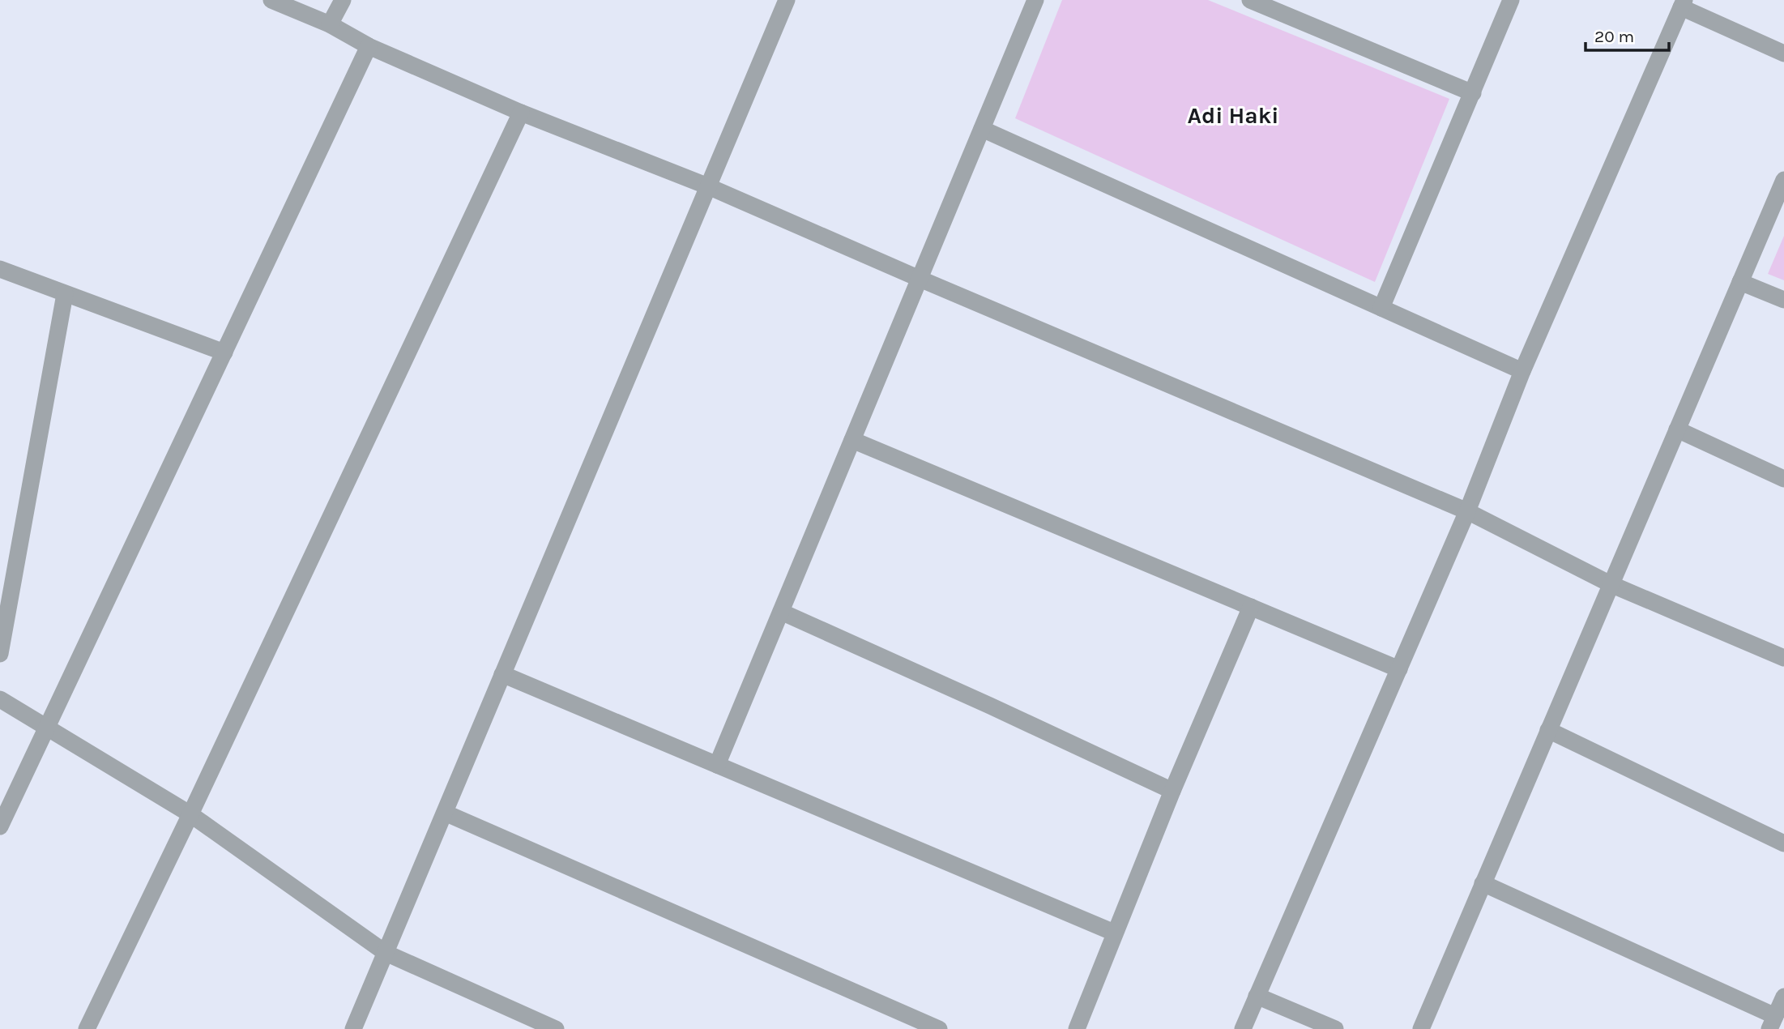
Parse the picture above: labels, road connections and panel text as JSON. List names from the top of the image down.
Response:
{
  "districts": ["Adi Haki"],
  "scale_bar": "20 m"
}
